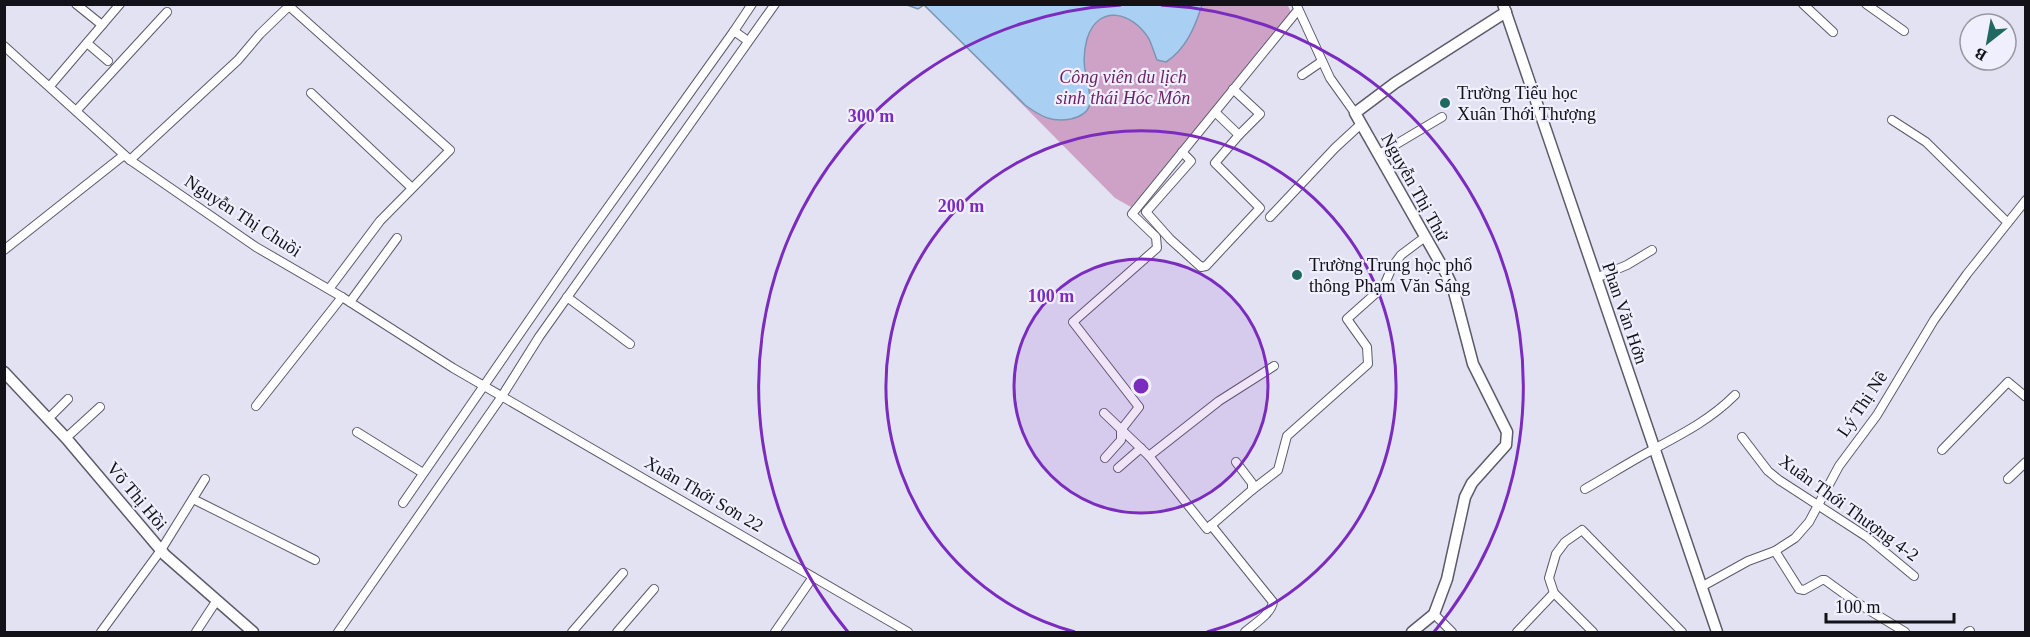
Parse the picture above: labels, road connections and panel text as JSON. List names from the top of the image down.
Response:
{
  "streets": {
    "street": [
      "Nguyễn Thị Thử",
      "Nguyễn Thị Chuồi",
      "Phan Văn Hớn",
      "Lý Thị Nê",
      "Xuân Thới Sơn 22",
      "Võ Thị Hồi",
      "Xuân Thới Thượng 4-2"
    ]
  },
  "crossings": [
    ["Nguyễn Thị Chuồi", "Xuân Thới Sơn 22"],
    ["Phan Văn Hớn", "Lý Thị Nê"],
    ["Lý Thị Nê", "Xuân Thới Thượng 4-2"]
  ],
  "parks": ["Công viên du lịch sinh thái Hóc Môn"],
  "places": ["Trường Tiểu học Xuân Thới Thượng", "Trường Trung học phổ thông Phạm Văn Sáng"],
  "scale_bar": "100 m",
  "north": "bottom left",
  "rings": ["300 m", "200 m", "100 m"]
}
